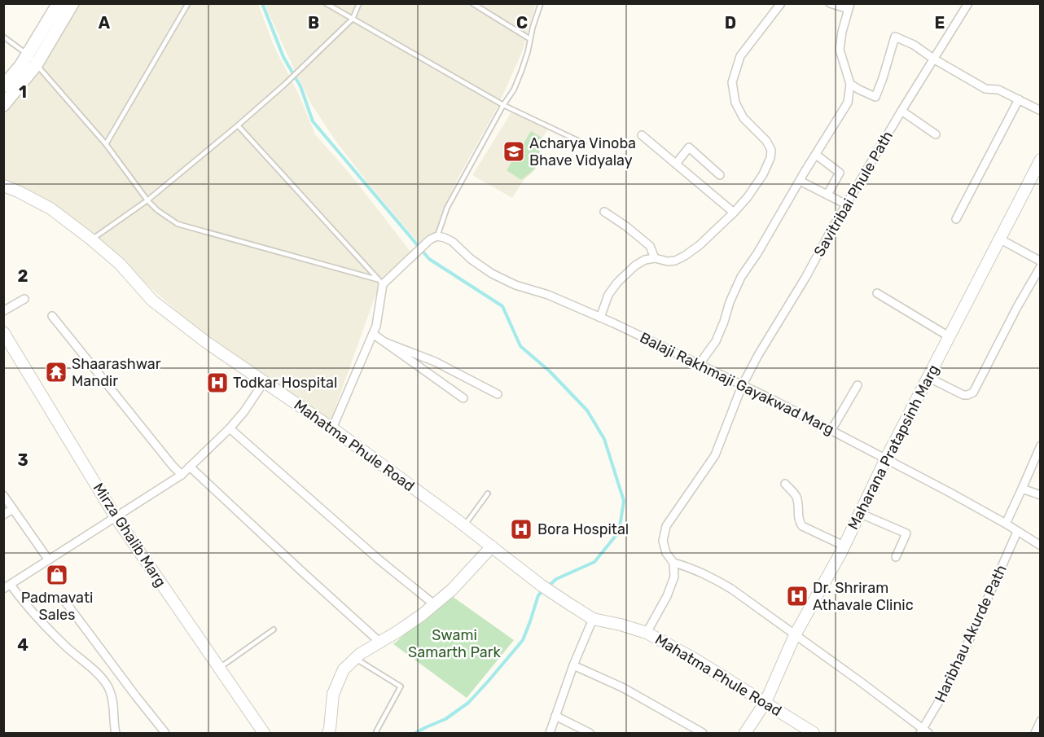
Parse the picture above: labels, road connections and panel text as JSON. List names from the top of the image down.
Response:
{
  "streets": {
    "street": [
      "Savitribai Phule Path",
      "Balaji Rakhmaji Gayakwad Marg",
      "Mahatma Phule Road",
      "Maharana Pratapsinh Marg",
      "Mirza Ghalib Marg",
      "Haribhau Akurde Path"
    ]
  },
  "crossings": [
    ["Savitribai Phule Path", "Balaji Rakhmaji Gayakwad Marg"],
    ["Balaji Rakhmaji Gayakwad Marg", "Maharana Pratapsinh Marg"],
    ["Balaji Rakhmaji Gayakwad Marg", "Haribhau Akurde Path"],
    ["Mahatma Phule Road", "Maharana Pratapsinh Marg"]
  ],
  "parks": ["Swami Samarth Park"],
  "places": {
    "school or university": ["Acharya Vinoba Bhave Vidyalay"],
    "temple": ["Shaarashwar Mandir"],
    "hospital": ["Todkar Hospital", "Bora Hospital", "Dr. Shriram Athavale Clinic"],
    "shop": ["Padmavati Sales"]
  },
  "grid": {
    "columns": [
      "A",
      "B",
      "C",
      "D",
      "E"
    ],
    "rows": [
      "1",
      "2",
      "3",
      "4"
    ]
  }
}
